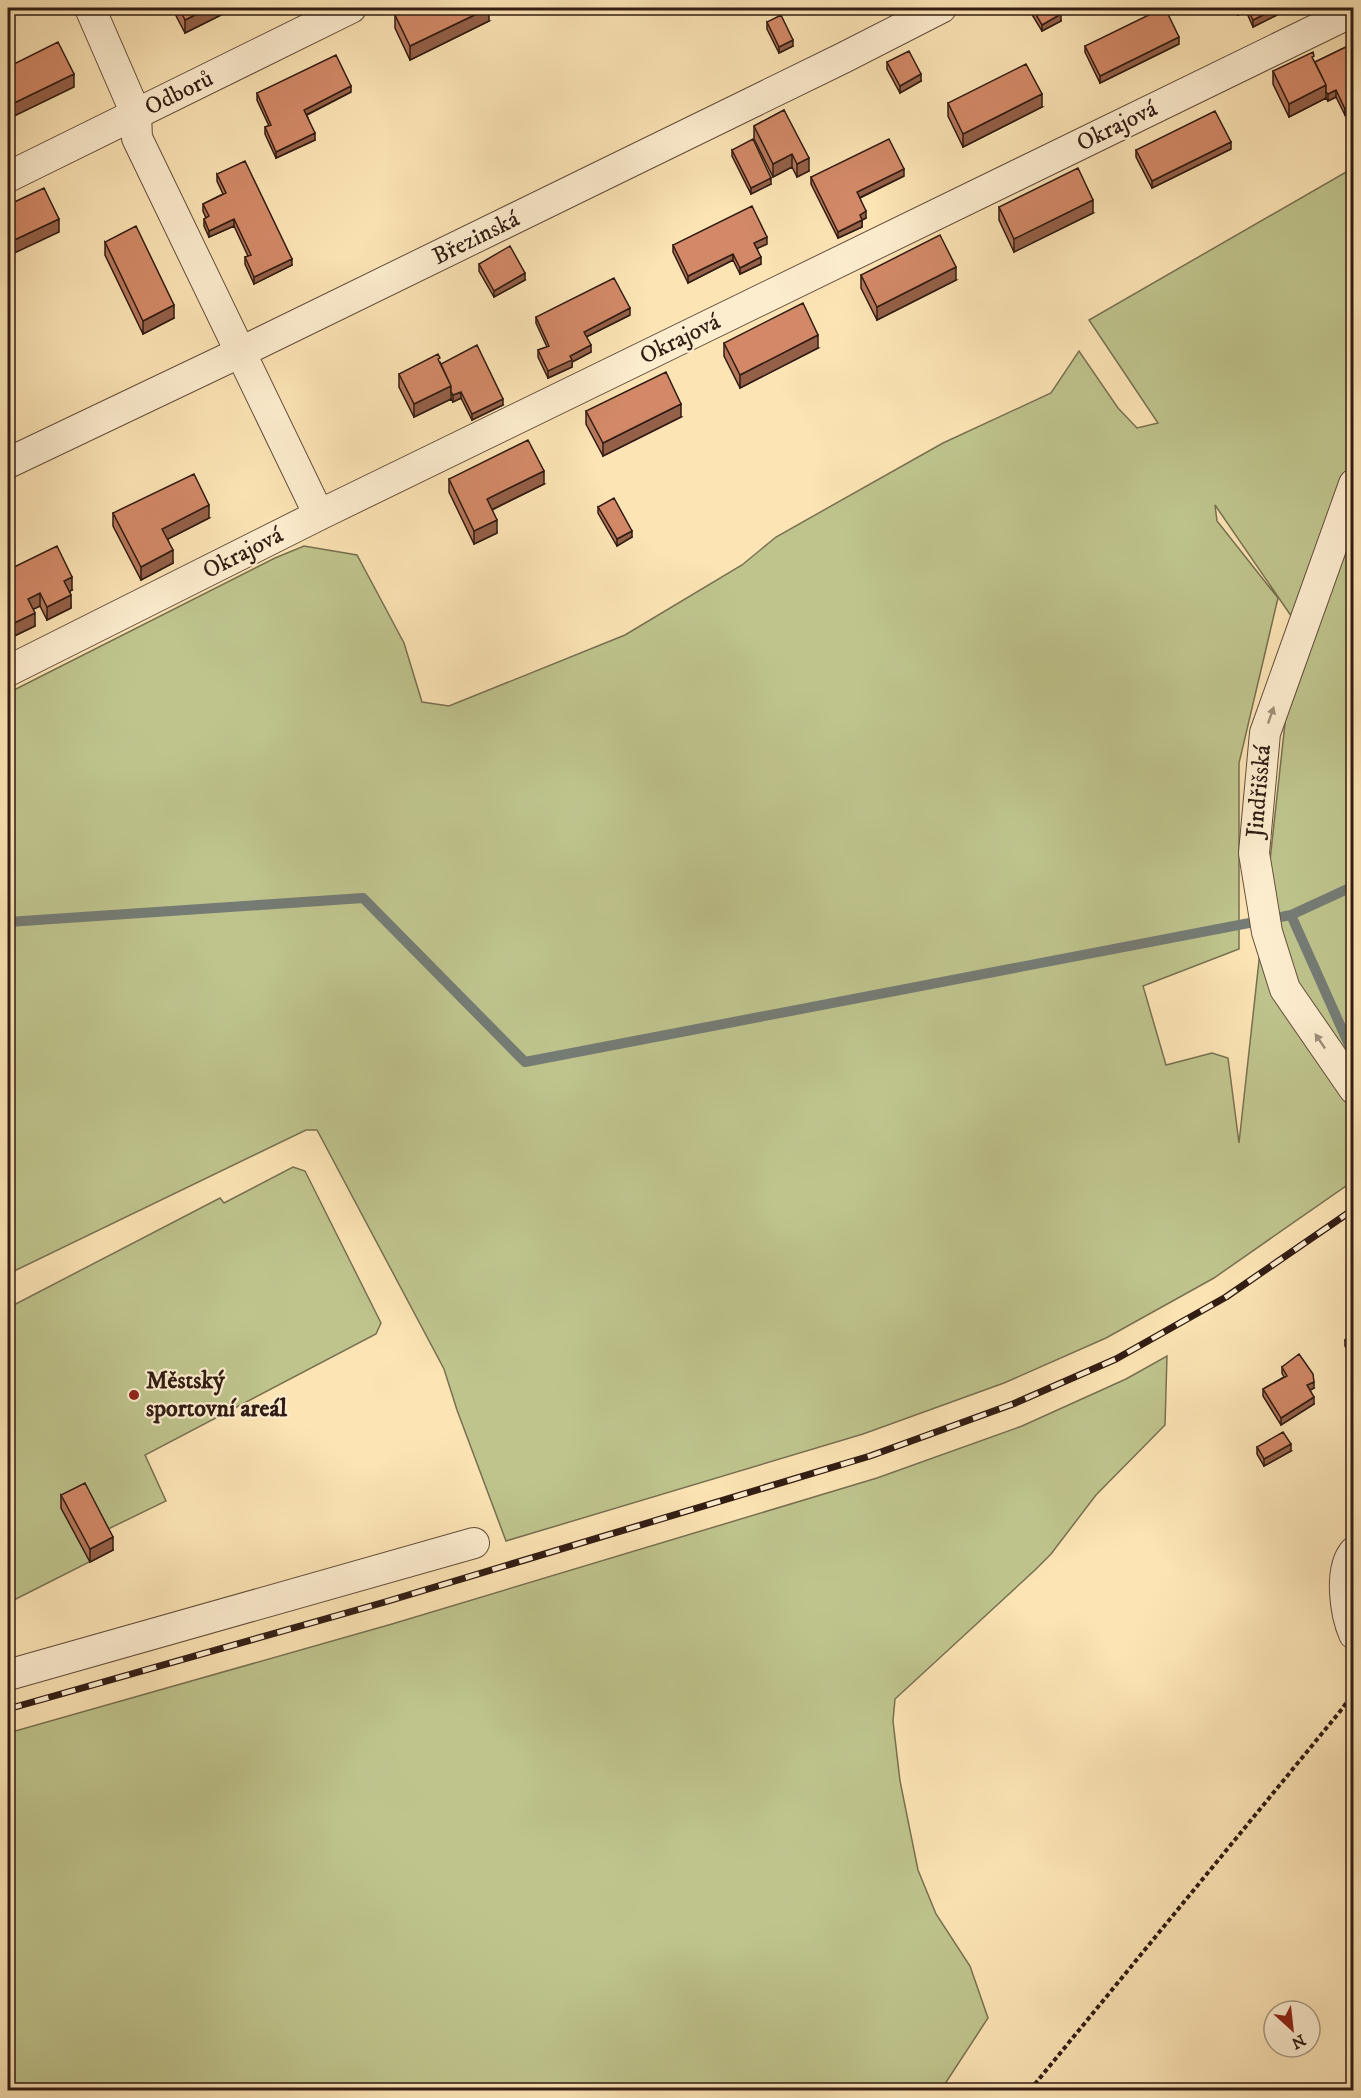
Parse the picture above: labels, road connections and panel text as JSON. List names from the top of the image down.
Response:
{
  "streets": {
    "street": [
      "Odborů",
      "Okrajová",
      "Březinská",
      "Jindřišská"
    ]
  },
  "one_way": ["Jindřišská"],
  "places": ["Městský sportovní areál"],
  "north": "bottom right"
}
